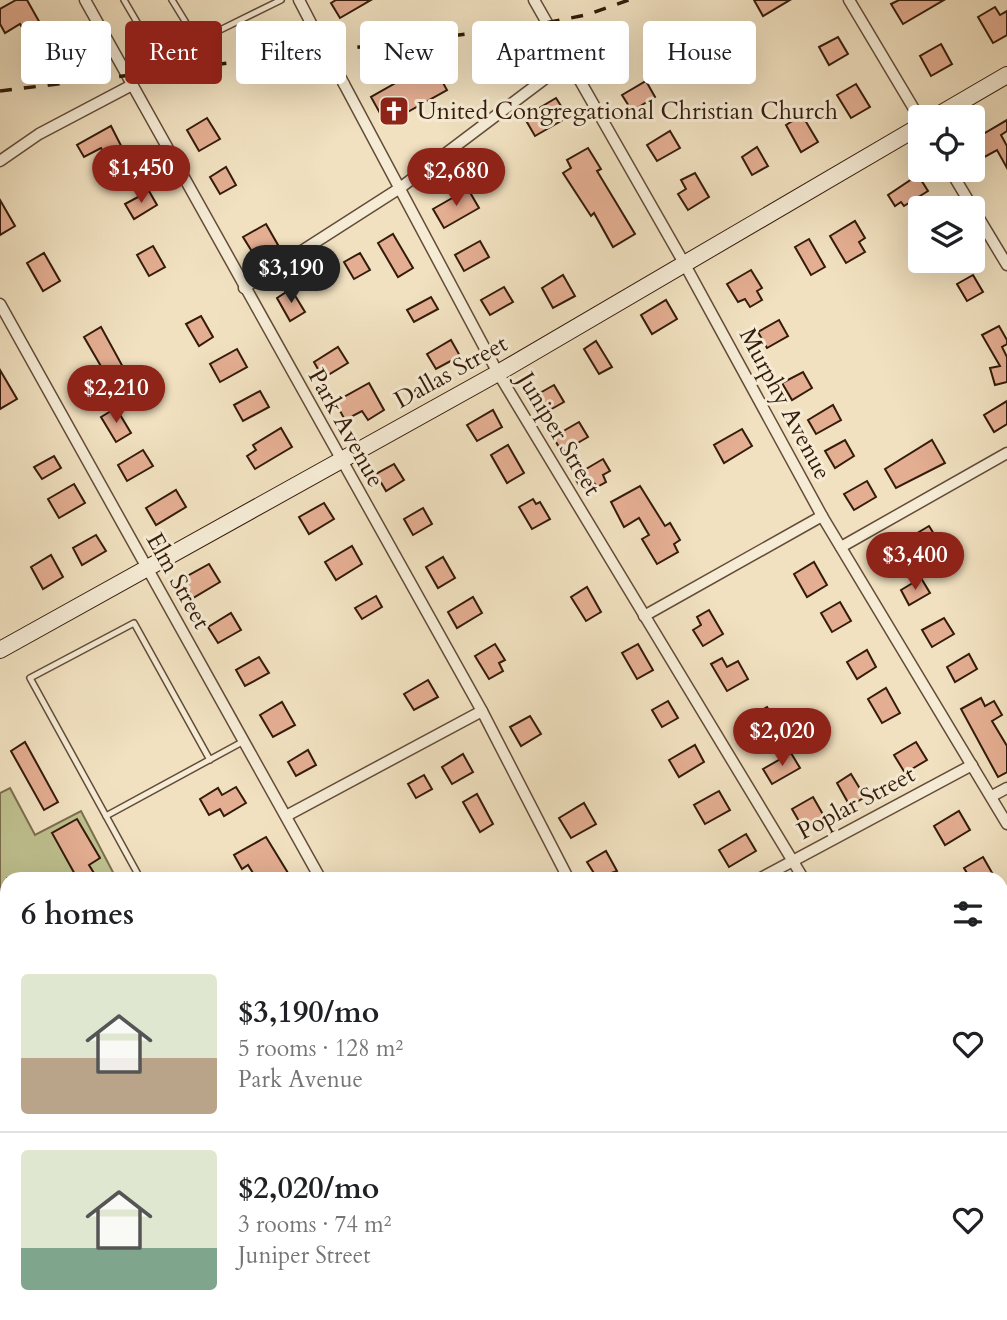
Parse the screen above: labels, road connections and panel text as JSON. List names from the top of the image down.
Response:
{
  "streets": {
    "street": [
      "Dallas Street",
      "Murphy Avenue",
      "Park Avenue",
      "Juniper Street",
      "Elm Street",
      "Poplar Street"
    ]
  },
  "crossings": [
    ["Dallas Street", "Murphy Avenue"],
    ["Dallas Street", "Park Avenue"],
    ["Dallas Street", "Juniper Street"],
    ["Dallas Street", "Elm Street"],
    ["Murphy Avenue", "Poplar Street"],
    ["Juniper Street", "Poplar Street"]
  ],
  "places": {
    "church": ["United Congregational Christian Church"]
  },
  "page": {
    "chip": [
      "Buy",
      "Rent",
      "Filters",
      "New",
      "Apartment",
      "House"
    ],
    "price": [
      "$1,450",
      "$2,680",
      "$3,190",
      "$2,210",
      "$3,400",
      "$2,020"
    ],
    "heading": "6 homes",
    "list": [
      {
        "name": "$3,190/mo",
        "note": "5 rooms · 128 m² · Park Avenue"
      },
      {
        "name": "$2,020/mo",
        "note": "3 rooms · 74 m² · Juniper Street"
      }
    ]
  }
}
